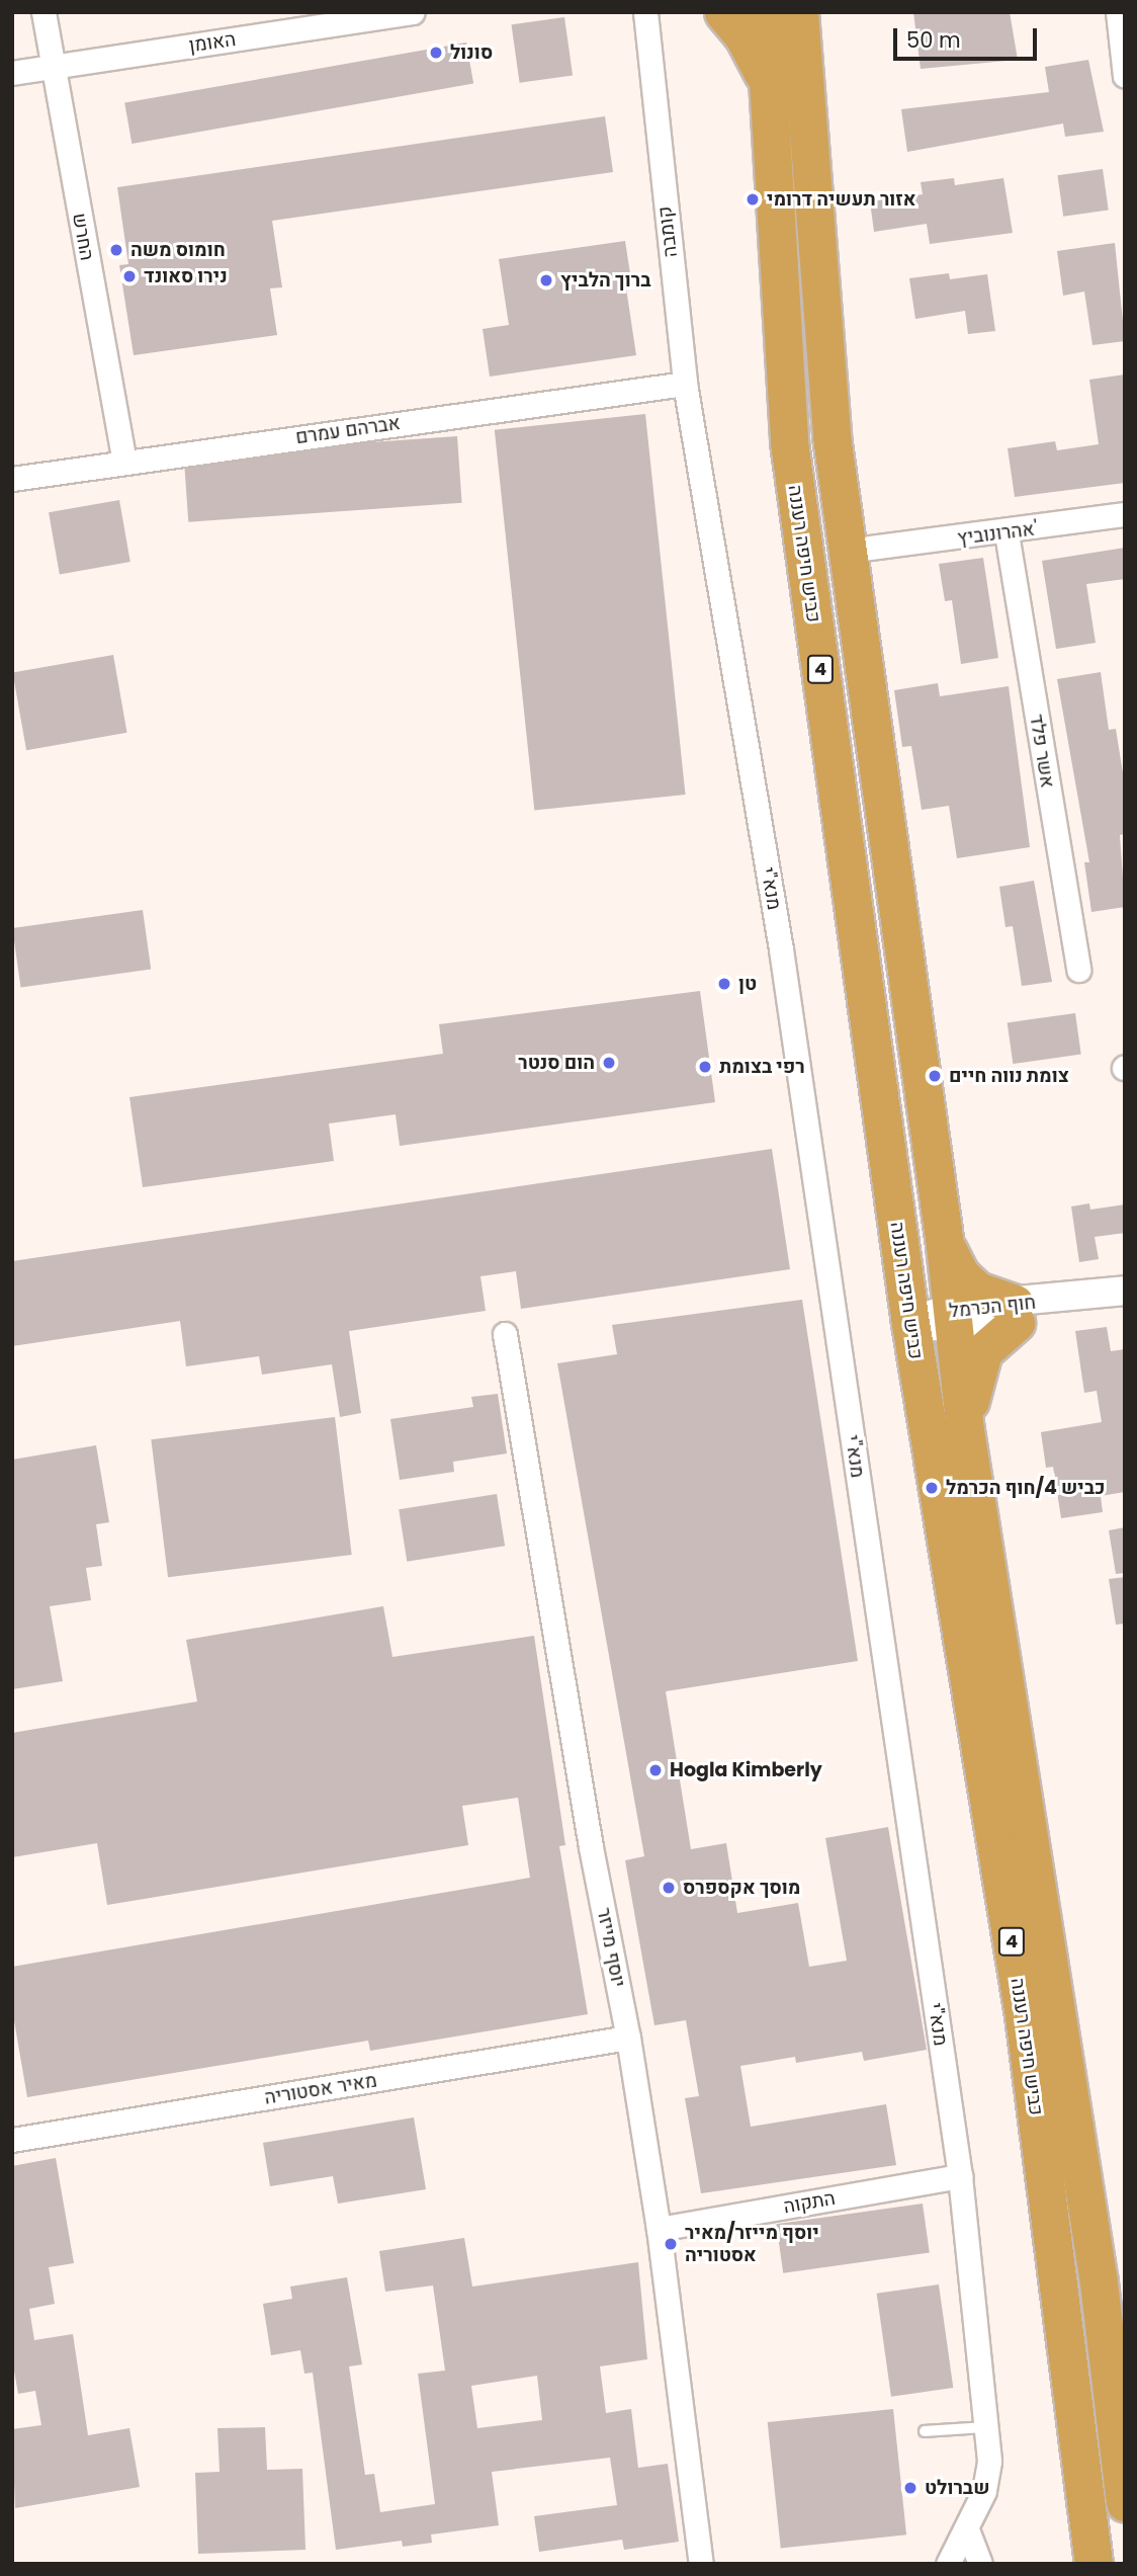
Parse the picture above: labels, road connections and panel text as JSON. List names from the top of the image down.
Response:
{
  "streets": {
    "highway": ["כביש חיפה רעננה", "4"],
    "street": [
      "האומן",
      "קומבה",
      "החרש",
      "אברהם עמרם",
      "אהרונוביץ'",
      "אשר פלד",
      "מנא\"י",
      "חוף הכרמל",
      "יוסף מייזר",
      "מאיר אסטוריה",
      "התקוה"
    ]
  },
  "crossings": [
    ["האומן", "החרש"],
    ["קומבה", "אברהם עמרם"],
    ["קומבה", "מנא\"י"],
    ["החרש", "אברהם עמרם"],
    ["אברהם עמרם", "מנא\"י"],
    ["אהרונוביץ'", "אשר פלד"],
    ["כביש חיפה רעננה", "חוף הכרמל"],
    ["מנא\"י", "התקוה"],
    ["יוסף מייזר", "מאיר אסטוריה"],
    ["יוסף מייזר", "התקוה"]
  ],
  "places": [
    "סונול",
    "אזור תעשיה דרומי",
    "חומוס משה",
    "נירו סאונד",
    "ברוך הלביץ",
    "טן",
    "הום סנטר",
    "רפי בצומת",
    "צומת נווה חיים",
    "כביש 4/חוף הכרמל",
    "Hogla Kimberly",
    "מוסך אקספרס",
    "יוסף מייזר/מאיר אסטוריה",
    "שברולט"
  ],
  "scale_bar": "50 m"
}
